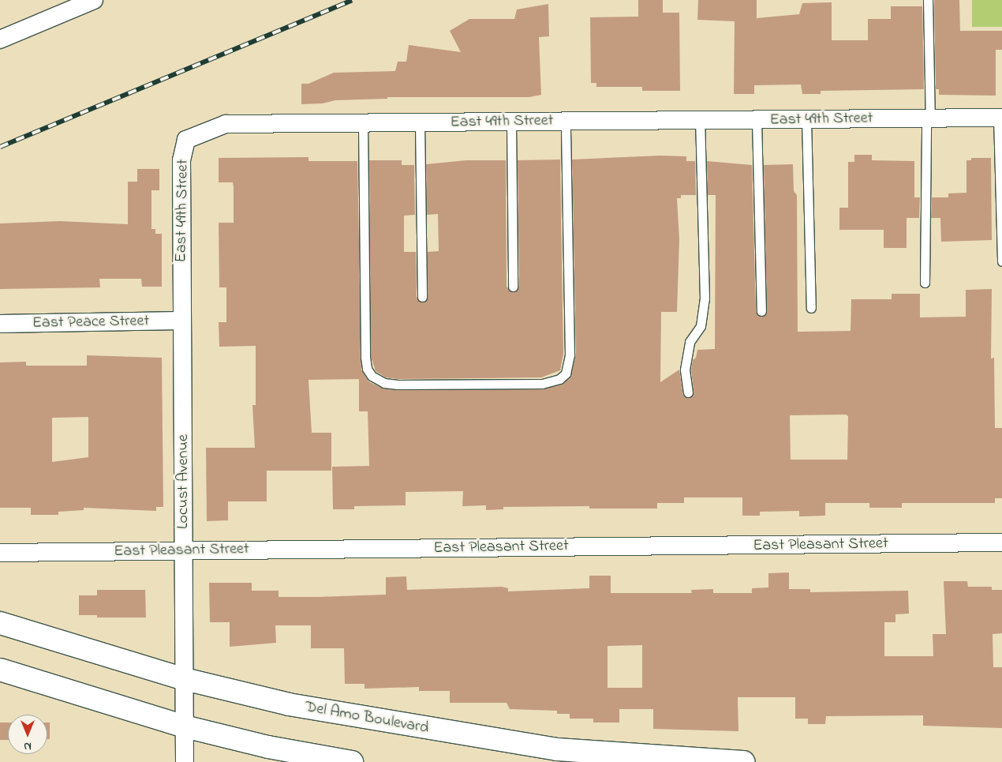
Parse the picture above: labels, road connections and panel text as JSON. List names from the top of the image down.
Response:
{
  "streets": {
    "main road": ["Del Amo Boulevard"],
    "street": [
      "East 49th Street",
      "East Peace Street",
      "Locust Avenue",
      "East Pleasant Street"
    ]
  },
  "crossings": [
    ["East 49th Street", "East Peace Street"],
    ["East 49th Street", "Locust Avenue"],
    ["East Peace Street", "Locust Avenue"],
    ["Locust Avenue", "East Pleasant Street"],
    ["Locust Avenue", "Del Amo Boulevard"]
  ],
  "north": "bottom"
}
